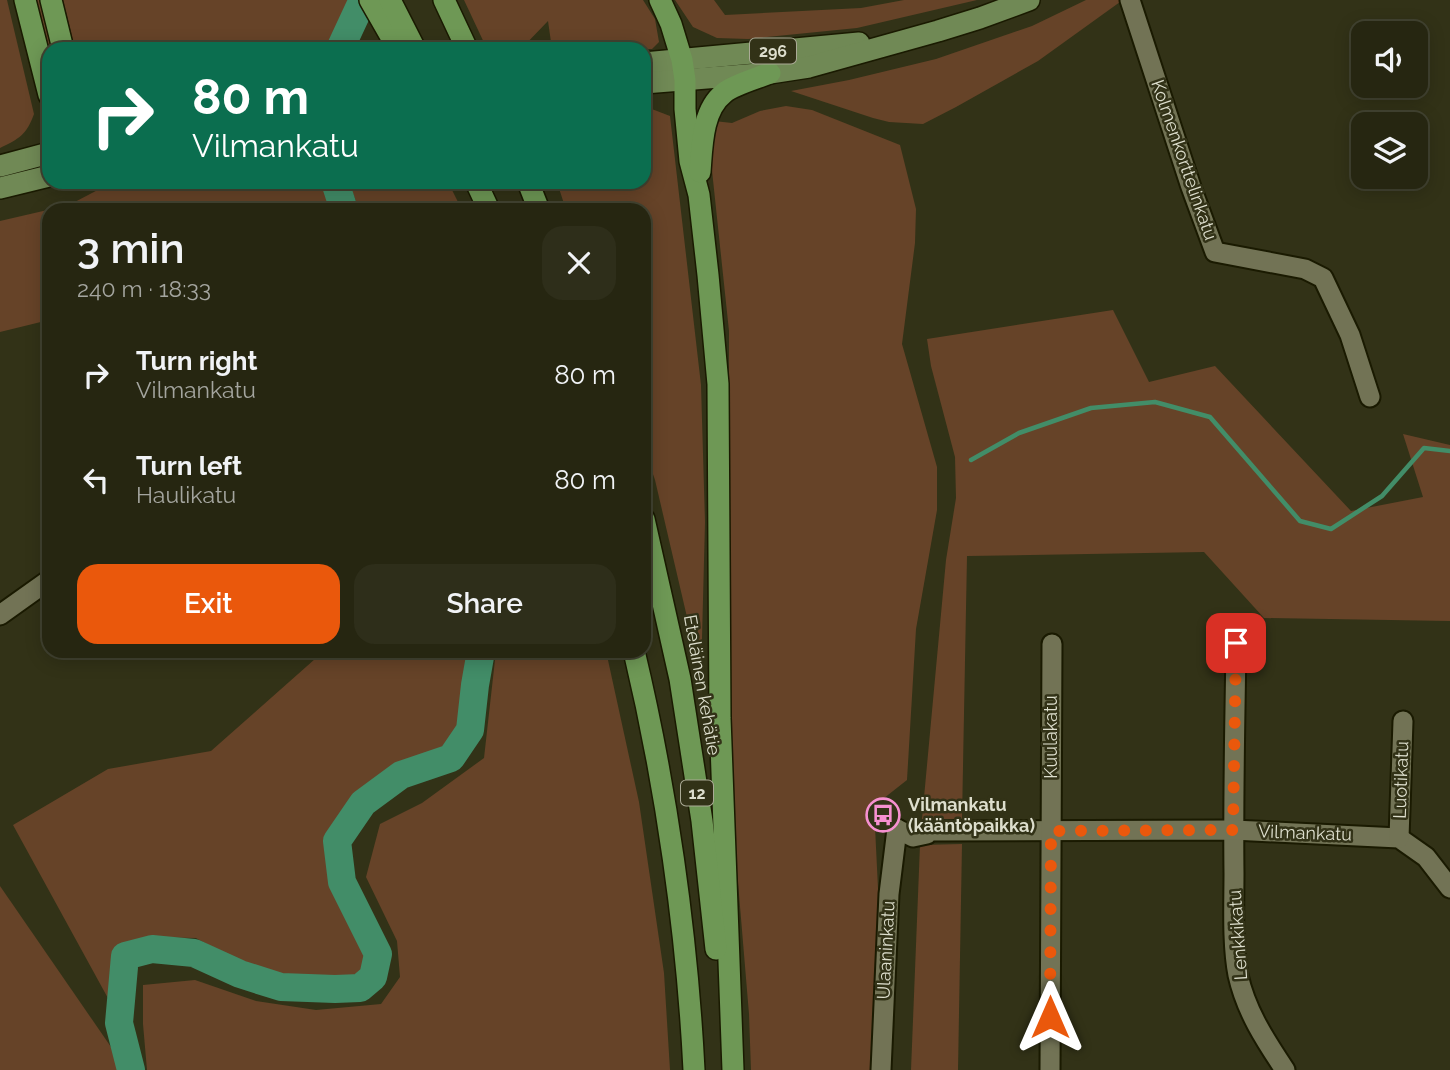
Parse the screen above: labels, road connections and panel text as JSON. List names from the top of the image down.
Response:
{
  "streets": {
    "highway": ["Eteläinen kehätie", "12"],
    "main road": ["296"],
    "street": [
      "Kolmenkorttelinkatu",
      "Kuulakatu",
      "Luotikatu",
      "Vilmankatu",
      "Lenkkikatu",
      "Ulaaninkatu"
    ]
  },
  "crossings": [
    ["Kuulakatu", "Vilmankatu"],
    ["Luotikatu", "Vilmankatu"],
    ["Vilmankatu", "Lenkkikatu"],
    ["Vilmankatu", "Ulaaninkatu"]
  ],
  "places": {
    "bus stop": ["Vilmankatu (kääntöpaikka)"]
  },
  "page": {
    "turn": ["80 m", "Vilmankatu"],
    "heading": ["3 min", "240 m · 18:33"],
    "list": [
      {
        "name": "Turn right",
        "note": "Vilmankatu",
        "value": "80 m"
      },
      {
        "name": "Turn left",
        "note": "Haulikatu",
        "value": "80 m"
      }
    ],
    "buttons": ["Exit", "Share"]
  }
}
